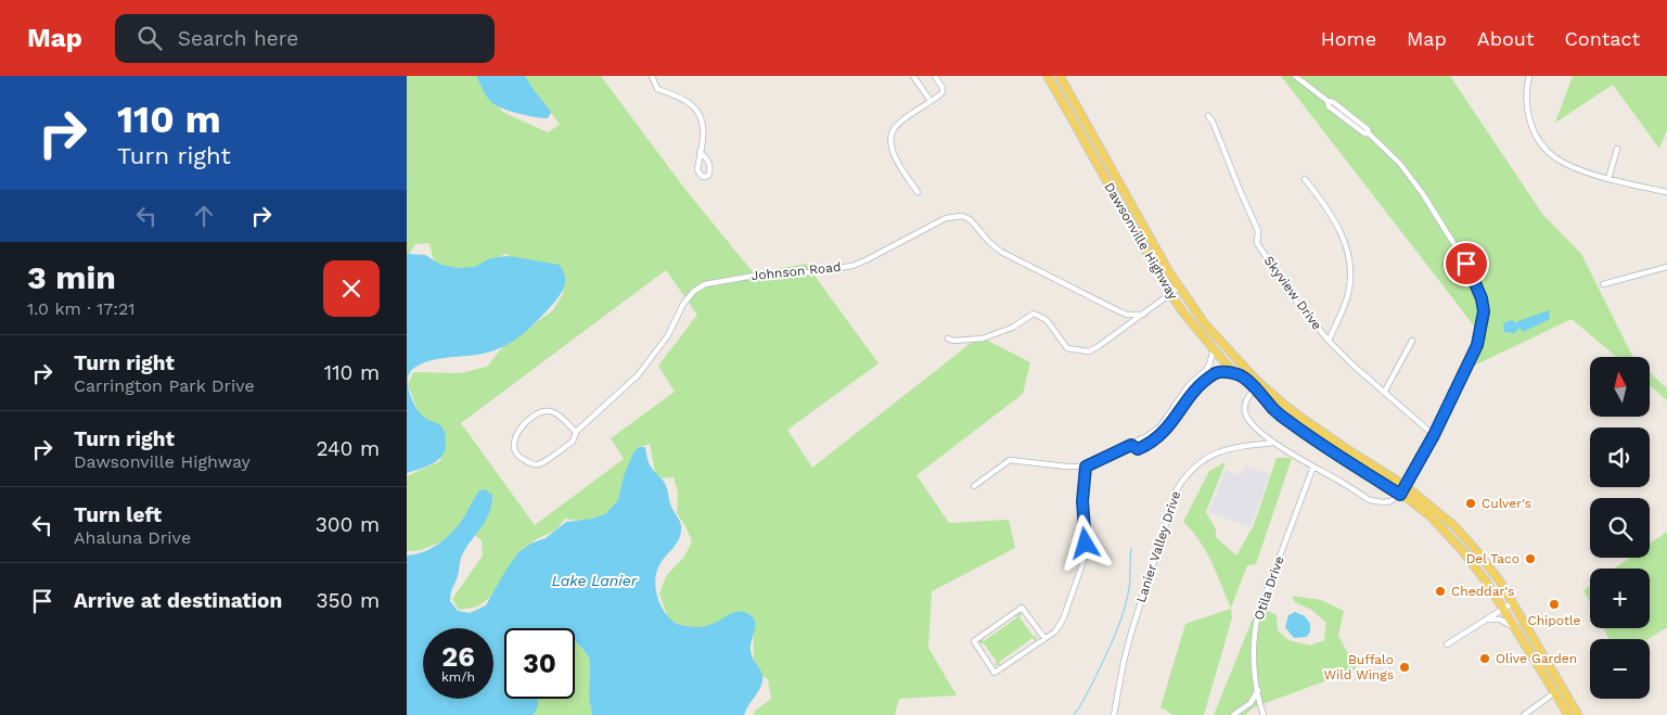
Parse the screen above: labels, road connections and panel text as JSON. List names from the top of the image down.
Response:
{
  "streets": {
    "main road": ["Dawsonville Highway"],
    "street": [
      "Johnson Road",
      "Skyview Drive",
      "Lanier Valley Drive",
      "Otila Drive"
    ]
  },
  "water": ["Lake Lanier"],
  "places": [
    "Culver's",
    "Del Taco",
    "Cheddar's",
    "Chipotle",
    "Olive Garden",
    "Buffalo Wild Wings"
  ],
  "north": "top",
  "page": {
    "header": "Map",
    "search": "Search here",
    "nav": [
      "Home",
      "Map",
      "About",
      "Contact"
    ],
    "turn": ["110 m", "Turn right"],
    "heading": ["3 min", "1.0 km · 17:21"],
    "list": [
      {
        "name": "Turn right",
        "note": "Carrington Park Drive",
        "value": "110 m"
      },
      {
        "name": "Turn right",
        "note": "Dawsonville Highway",
        "value": "240 m"
      },
      {
        "name": "Turn left",
        "note": "Ahaluna Drive",
        "value": "300 m"
      },
      {
        "name": "Arrive at destination",
        "value": "350 m"
      }
    ],
    "map_buttons": ["+", "−"],
    "speed": "26 km/h",
    "limit": "30"
  }
}
